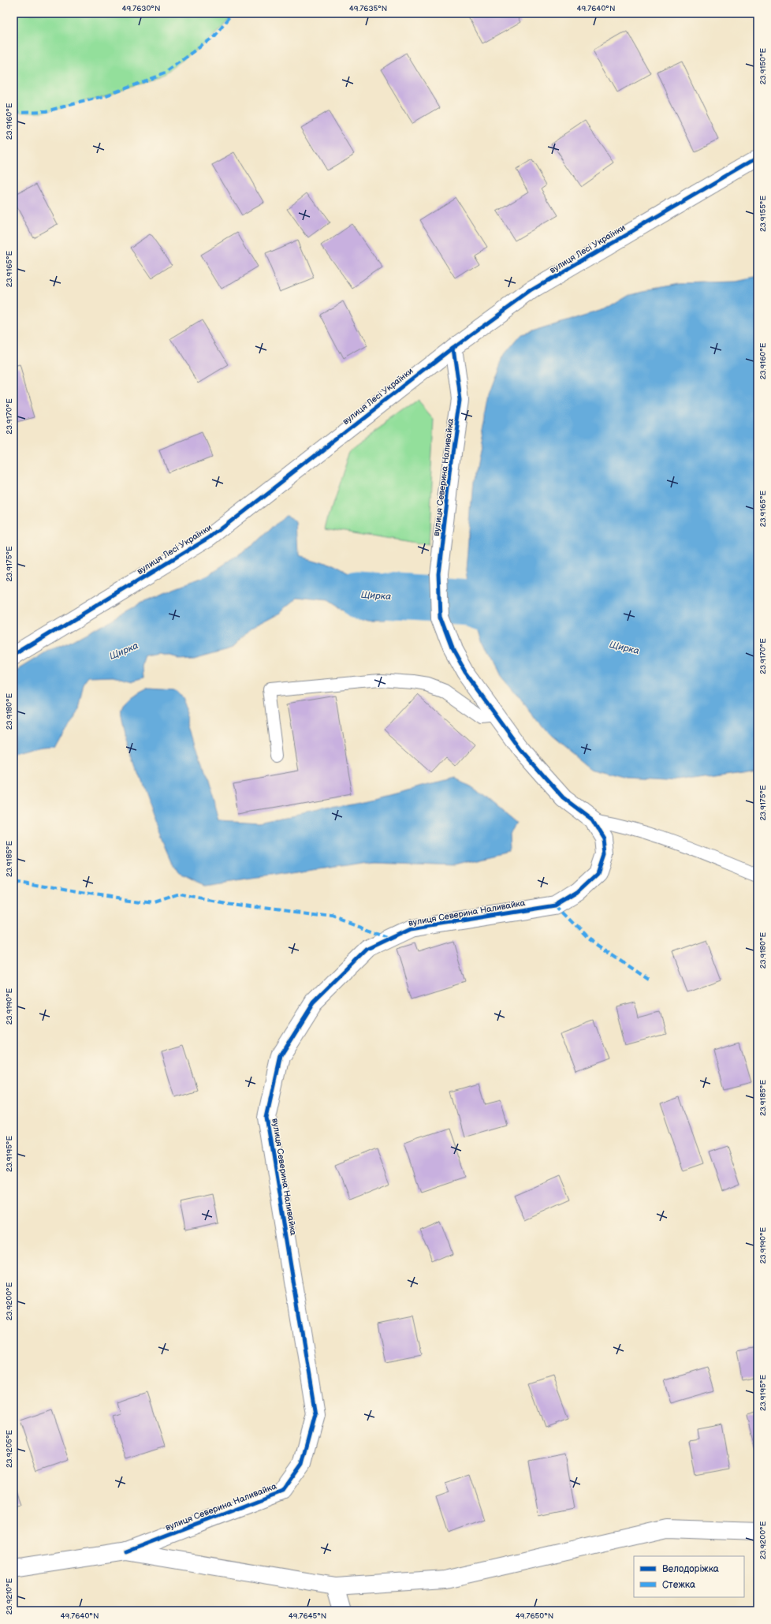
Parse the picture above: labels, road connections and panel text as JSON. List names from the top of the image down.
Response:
{
  "streets": {
    "street": ["вулиця Лесі Українки", "вулиця Северина Наливайка"]
  },
  "crossings": [
    ["вулиця Лесі Українки", "вулиця Северина Наливайка"]
  ],
  "water": ["Щирка"],
  "legend": ["Велодоріжка", "Стежка"],
  "coordinates": [
    "49.7630°N",
    "49.7635°N",
    "49.7640°N",
    "23.9150°E",
    "23.9160°E",
    "23.9155°E",
    "23.9165°E",
    "23.9170°E",
    "23.9175°E",
    "23.9180°E",
    "23.9185°E",
    "23.9190°E",
    "23.9195°E",
    "23.9200°E",
    "23.9205°E",
    "23.9210°E",
    "49.7645°N",
    "49.7650°N"
  ]
}
